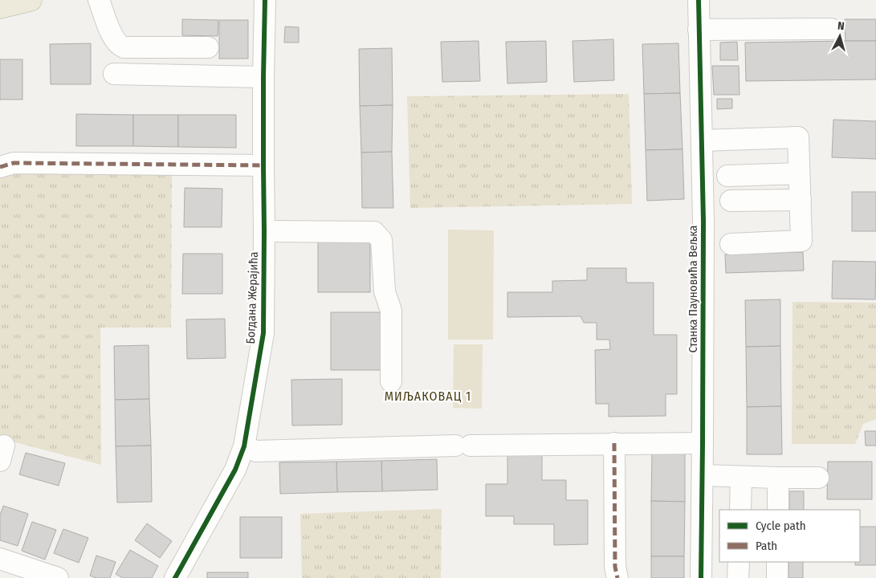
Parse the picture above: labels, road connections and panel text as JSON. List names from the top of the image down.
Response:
{
  "streets": {
    "street": ["Станка Пауновића Вељка", "Богдана Жерајића"]
  },
  "districts": ["МИЉАКОВАЦ 1"],
  "legend": ["Cycle path", "Path"],
  "north": "top"
}
